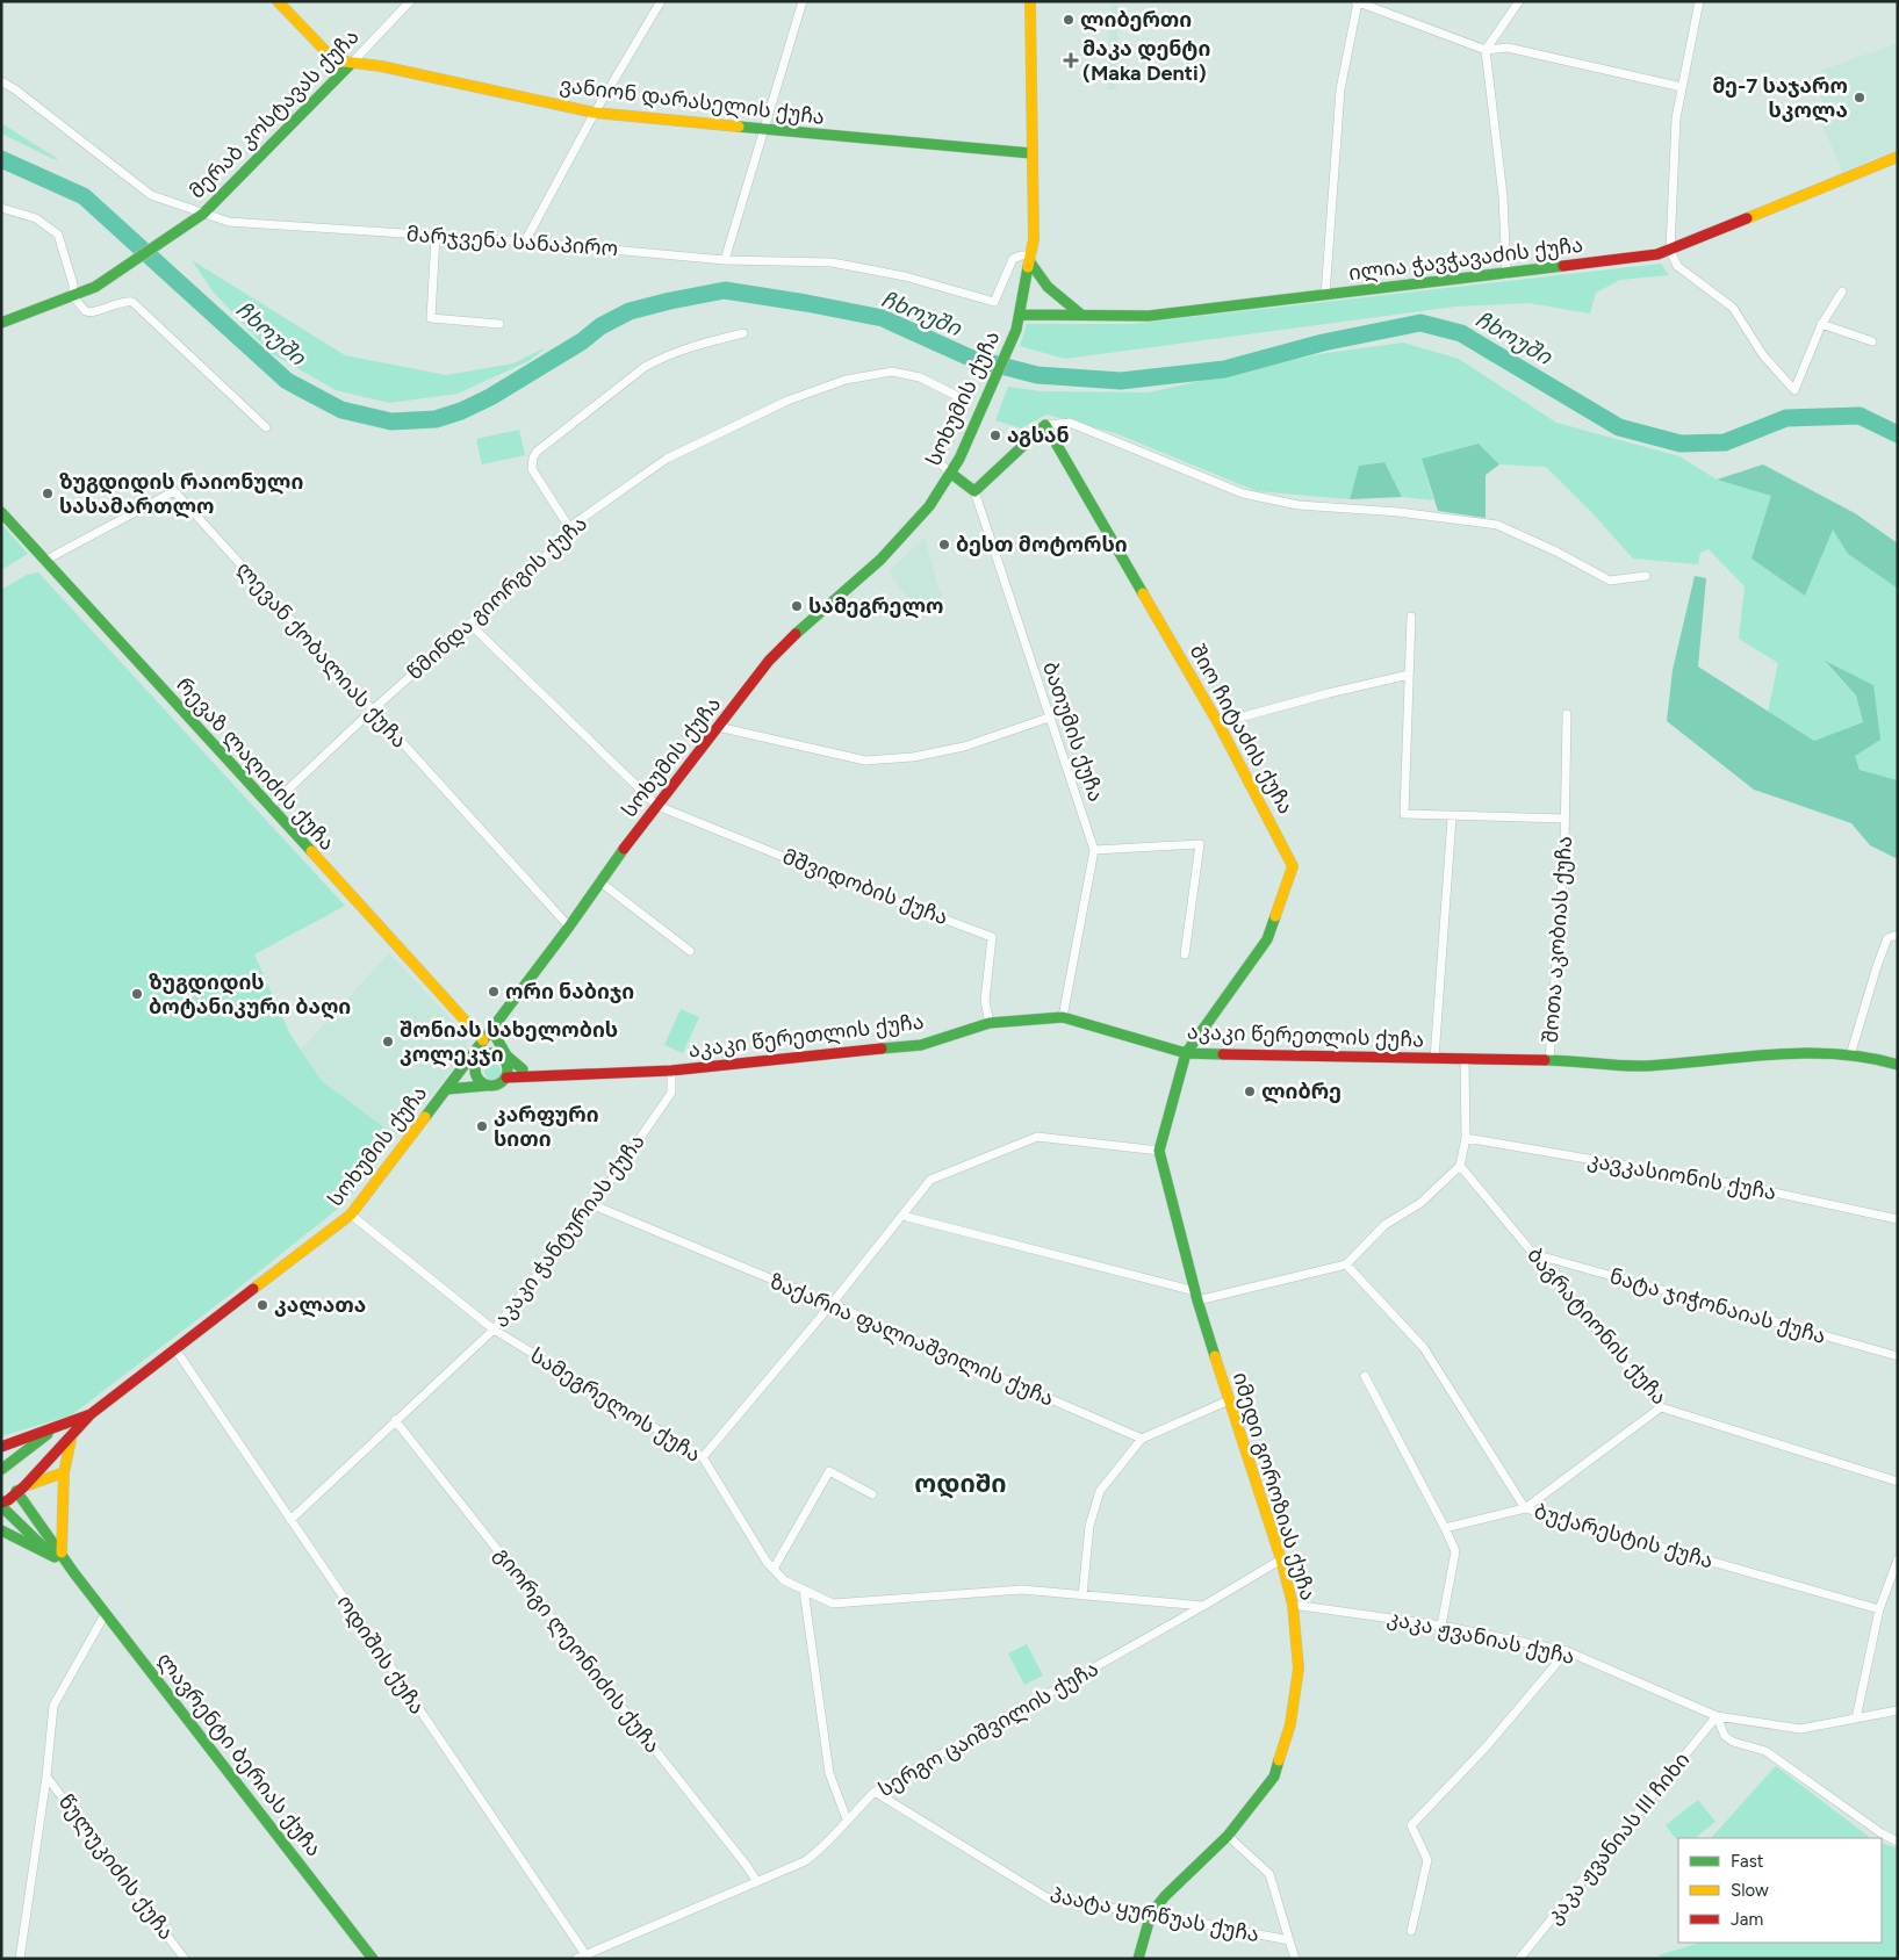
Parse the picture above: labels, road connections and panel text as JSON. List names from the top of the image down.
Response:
{
  "streets": {
    "main road": [
      "ვანიონ დარასელის ქუჩა",
      "მერაბ კოსტავას ქუჩა",
      "ილია ჭავჭავაძის ქუჩა",
      "სოხუმის ქუჩა",
      "შიო ჩიტაძის ქუჩა",
      "რევაზ ლაღიძის ქუჩა",
      "აკაკი წერეთლის ქუჩა",
      "იმედი გოროზიას ქუჩა",
      "ლავრენტი ბერიას ქუჩა"
    ],
    "street": [
      "მარჯვენა სანაპირო",
      "წმინდა გიორგის ქუჩა",
      "ლევან ქობალიას ქუჩა",
      "ბათუმის ქუჩა",
      "მშვიდობის ქუჩა",
      "შოთა აკობიას ქუჩა",
      "კავკასიონის ქუჩა",
      "აკაკი ჭანტურიას ქუჩა",
      "ნატა ჯიჭონაიას ქუჩა",
      "ბაგრატიონის ქუჩა",
      "ზაქარია ფალიაშვილის ქუჩა",
      "სამეგრელოს ქუჩა",
      "ბუქარესტის ქუჩა",
      "კაკა ჟვანიას ქუჩა",
      "გიორგი ლეონიძის ქუჩა",
      "ოდიშის ქუჩა",
      "სერგო ცაიშვილის ქუჩა",
      "კაკა ჟვანიას III ჩიხი",
      "წულუკიძის ქუჩა",
      "პაატა ყურწუას ქუჩა"
    ]
  },
  "crossings": [
    ["ვანიონ დარასელის ქუჩა", "მერაბ კოსტავას ქუჩა"],
    ["ვანიონ დარასელის ქუჩა", "სოხუმის ქუჩა"],
    ["მერაბ კოსტავას ქუჩა", "მარჯვენა სანაპირო"],
    ["მარჯვენა სანაპირო", "სოხუმის ქუჩა"],
    ["ილია ჭავჭავაძის ქუჩა", "სოხუმის ქუჩა"],
    ["სოხუმის ქუჩა", "წმინდა გიორგის ქუჩა"],
    ["სოხუმის ქუჩა", "ლევან ქობალიას ქუჩა"],
    ["სოხუმის ქუჩა", "რევაზ ლაღიძის ქუჩა"],
    ["სოხუმის ქუჩა", "მშვიდობის ქუჩა"],
    ["სოხუმის ქუჩა", "სამეგრელოს ქუჩა"],
    ["სოხუმის ქუჩა", "ოდიშის ქუჩა"],
    ["წმინდა გიორგის ქუჩა", "ლევან ქობალიას ქუჩა"],
    ["წმინდა გიორგის ქუჩა", "რევაზ ლაღიძის ქუჩა"],
    ["ლევან ქობალიას ქუჩა", "რევაზ ლაღიძის ქუჩა"],
    ["შიო ჩიტაძის ქუჩა", "აკაკი წერეთლის ქუჩა"],
    ["შიო ჩიტაძის ქუჩა", "იმედი გოროზიას ქუჩა"],
    ["ბათუმის ქუჩა", "აკაკი წერეთლის ქუჩა"],
    ["რევაზ ლაღიძის ქუჩა", "აკაკი წერეთლის ქუჩა"],
    ["მშვიდობის ქუჩა", "აკაკი წერეთლის ქუჩა"],
    ["შოთა აკობიას ქუჩა", "აკაკი წერეთლის ქუჩა"],
    ["აკაკი წერეთლის ქუჩა", "აკაკი ჭანტურიას ქუჩა"],
    ["აკაკი წერეთლის ქუჩა", "იმედი გოროზიას ქუჩა"],
    ["აკაკი ჭანტურიას ქუჩა", "ზაქარია ფალიაშვილის ქუჩა"],
    ["აკაკი ჭანტურიას ქუჩა", "სამეგრელოს ქუჩა"],
    ["აკაკი ჭანტურიას ქუჩა", "გიორგი ლეონიძის ქუჩა"],
    ["აკაკი ჭანტურიას ქუჩა", "ოდიშის ქუჩა"],
    ["ნატა ჯიჭონაიას ქუჩა", "ბაგრატიონის ქუჩა"],
    ["სამეგრელოს ქუჩა", "სერგო ცაიშვილის ქუჩა"],
    ["იმედი გოროზიას ქუჩა", "კაკა ჟვანიას ქუჩა"],
    ["იმედი გოროზიას ქუჩა", "სერგო ცაიშვილის ქუჩა"],
    ["იმედი გოროზიას ქუჩა", "პაატა ყურწუას ქუჩა"],
    ["კაკა ჟვანიას ქუჩა", "კაკა ჟვანიას III ჩიხი"],
    ["გიორგი ლეონიძის ქუჩა", "სერგო ცაიშვილის ქუჩა"],
    ["ოდიშის ქუჩა", "სერგო ცაიშვილის ქუჩა"],
    ["სერგო ცაიშვილის ქუჩა", "პაატა ყურწუას ქუჩა"]
  ],
  "districts": ["ოდიში"],
  "water": ["ჩხოუში"],
  "places": {
    "other": [
      "ლიბერთი",
      "მე-7 საჯარო სკოლა",
      "აგსან",
      "ზუგდიდის რაიონული სასამართლო",
      "ბესთ მოტორსი",
      "სამეგრელო",
      "ორი ნაბიჯი",
      "ზუგდიდის ბოტანიკური ბაღი",
      "შონიას სახელობის კოლეკჯი",
      "ლიბრე",
      "კარფური სითი",
      "კალათა"
    ],
    "health": ["მაკა დენტი (Maka Denti)"]
  },
  "legend": ["Fast", "Slow", "Jam"]
}
